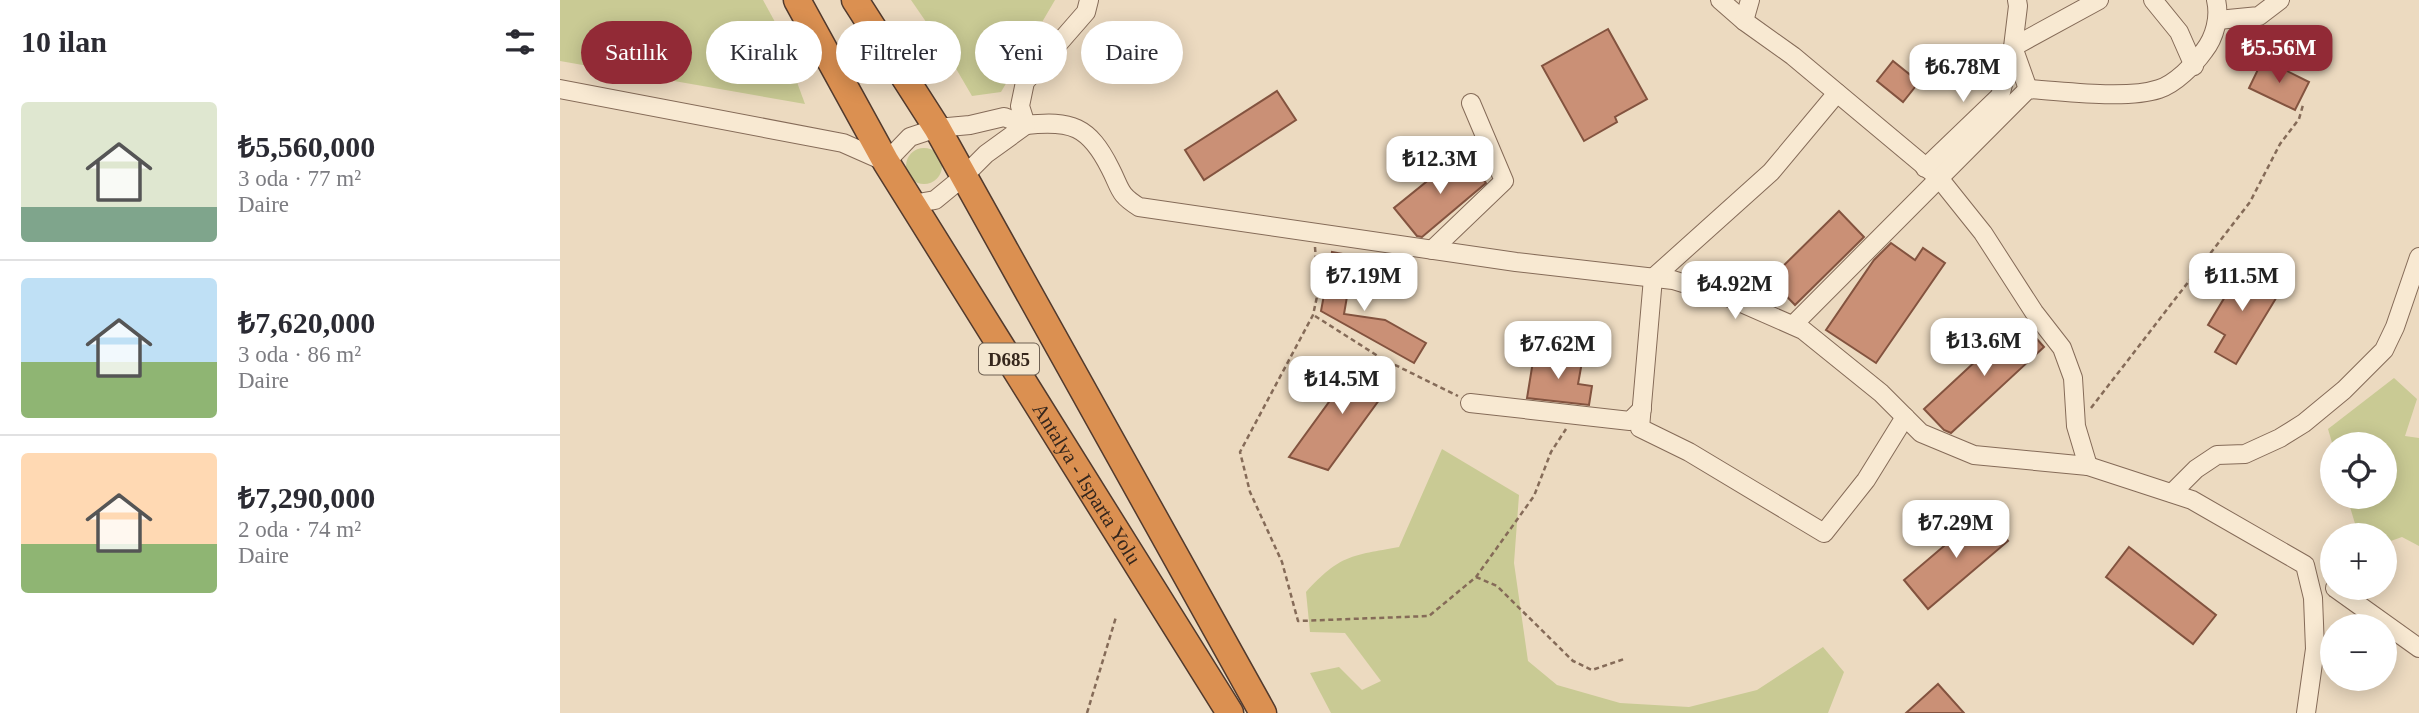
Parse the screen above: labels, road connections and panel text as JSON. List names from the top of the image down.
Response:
{
  "streets": {
    "highway": ["D685", "Antalya - Isparta Yolu"]
  },
  "page": {
    "heading": "10 ilan",
    "chip": [
      "Satılık",
      "Kiralık",
      "Filtreler",
      "Yeni",
      "Daire"
    ],
    "price": [
      "₺5.56M",
      "₺6.78M",
      "₺12.3M",
      "₺7.19M",
      "₺11.5M",
      "₺4.92M",
      "₺13.6M",
      "₺7.62M",
      "₺14.5M",
      "₺7.29M"
    ],
    "list": [
      {
        "name": "₺5,560,000",
        "note": "3 oda · 77 m² · Daire"
      },
      {
        "name": "₺7,620,000",
        "note": "3 oda · 86 m² · Daire"
      },
      {
        "name": "₺7,290,000",
        "note": "2 oda · 74 m² · Daire"
      }
    ],
    "map_buttons": ["+", "−"]
  }
}
